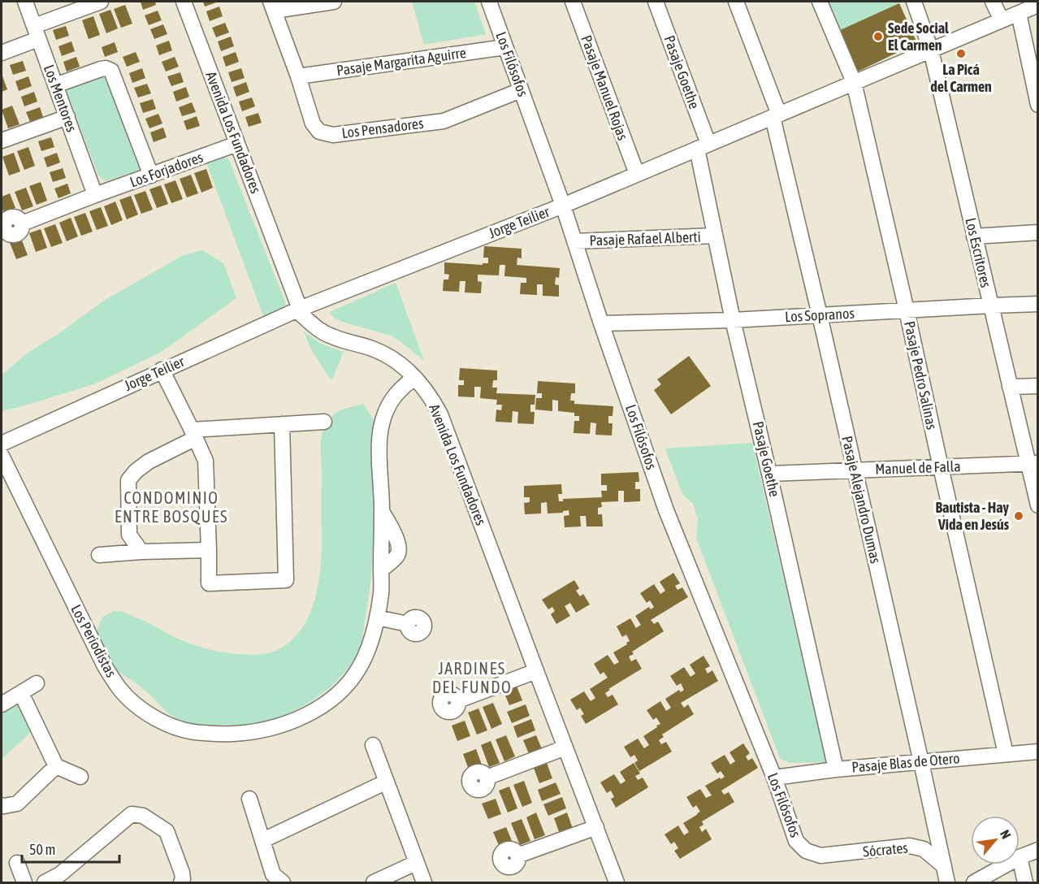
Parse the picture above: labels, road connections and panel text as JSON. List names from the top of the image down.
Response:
{
  "streets": {
    "street": [
      "Pasaje Margarita Aguirre",
      "Los Filósofos",
      "Pasaje Goethe",
      "Pasaje Manuel Rojas",
      "Los Mentores",
      "Los Pensadores",
      "Avenida Los Fundadores",
      "Los Forjadores",
      "Jorge Teilier",
      "Pasaje Rafael Alberti",
      "Los Escritores",
      "Los Sopranos",
      "Pasaje Pedro Salinas",
      "Manuel de Falla",
      "Pasaje Alejandro Dumas",
      "Los Periodistas",
      "Pasaje Blas de Otero",
      "Sócrates"
    ]
  },
  "crossings": [
    ["Pasaje Margarita Aguirre", "Los Filósofos"],
    ["Pasaje Margarita Aguirre", "Los Pensadores"],
    ["Los Filósofos", "Los Pensadores"],
    ["Los Filósofos", "Jorge Teilier"],
    ["Los Filósofos", "Pasaje Rafael Alberti"],
    ["Los Filósofos", "Los Sopranos"],
    ["Los Filósofos", "Pasaje Blas de Otero"],
    ["Los Filósofos", "Sócrates"],
    ["Pasaje Goethe", "Jorge Teilier"],
    ["Pasaje Goethe", "Pasaje Rafael Alberti"],
    ["Pasaje Goethe", "Los Sopranos"],
    ["Pasaje Goethe", "Manuel de Falla"],
    ["Pasaje Goethe", "Pasaje Blas de Otero"],
    ["Pasaje Manuel Rojas", "Jorge Teilier"],
    ["Los Mentores", "Los Forjadores"],
    ["Avenida Los Fundadores", "Los Forjadores"],
    ["Avenida Los Fundadores", "Jorge Teilier"],
    ["Avenida Los Fundadores", "Los Periodistas"],
    ["Jorge Teilier", "Los Escritores"],
    ["Jorge Teilier", "Pasaje Pedro Salinas"],
    ["Jorge Teilier", "Pasaje Alejandro Dumas"],
    ["Los Escritores", "Los Sopranos"],
    ["Los Escritores", "Manuel de Falla"],
    ["Los Sopranos", "Pasaje Pedro Salinas"],
    ["Los Sopranos", "Pasaje Alejandro Dumas"],
    ["Pasaje Pedro Salinas", "Manuel de Falla"],
    ["Pasaje Pedro Salinas", "Pasaje Blas de Otero"],
    ["Manuel de Falla", "Pasaje Alejandro Dumas"],
    ["Pasaje Alejandro Dumas", "Pasaje Blas de Otero"],
    ["Pasaje Alejandro Dumas", "Sócrates"]
  ],
  "districts": ["CONDOMINIO ENTRE BOSQUES", "JARDINES DEL FUNDO"],
  "places": ["Sede Social El Carmen", "La Picá del Carmen", "Bautista - Hay Vida en Jesús"],
  "scale_bar": "50 m",
  "north": "top right"
}
